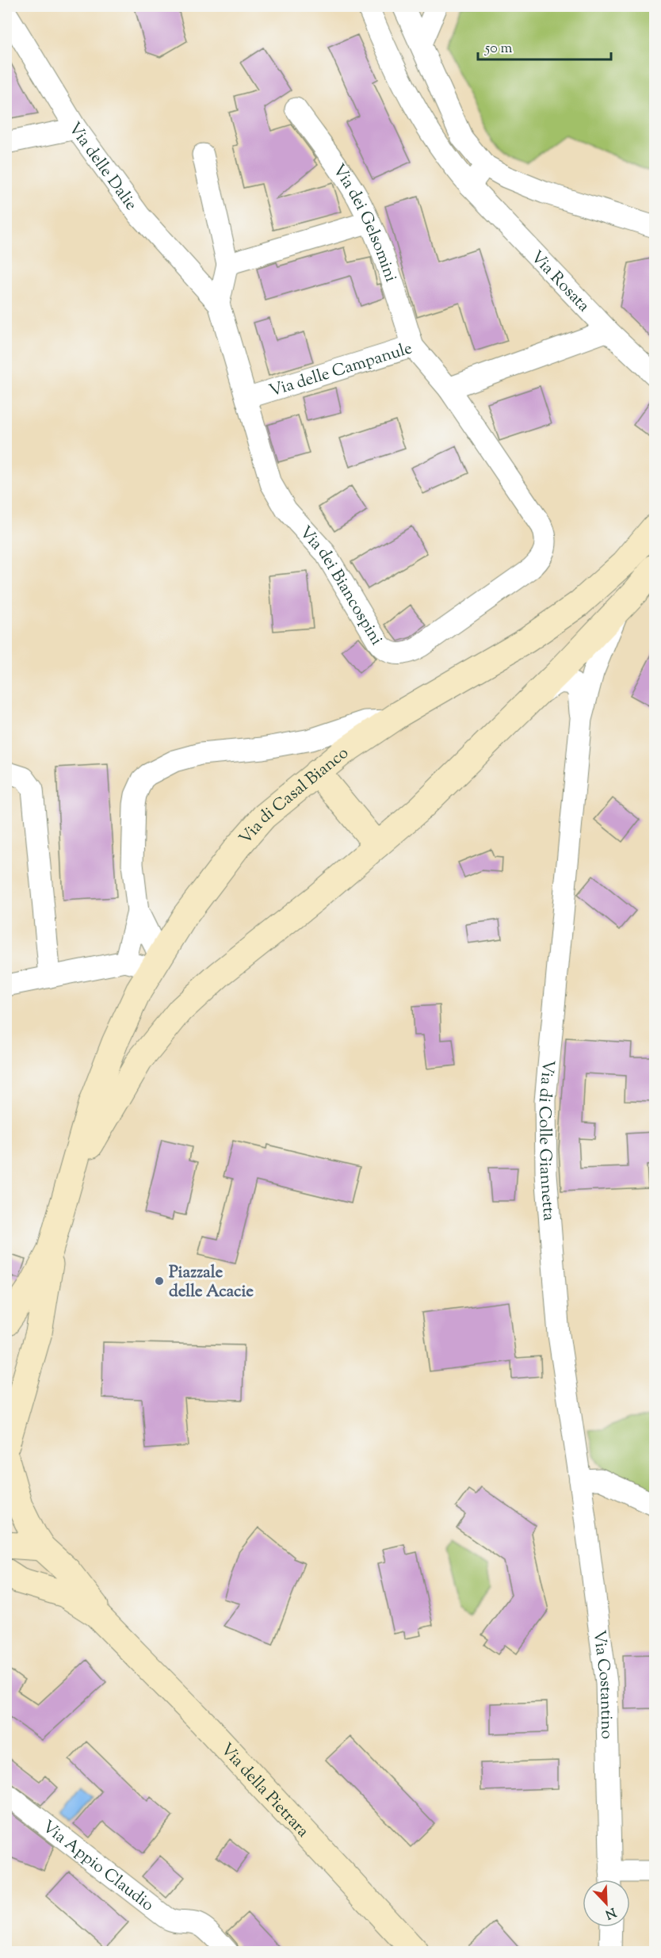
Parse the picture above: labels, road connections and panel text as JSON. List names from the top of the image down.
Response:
{
  "streets": {
    "main road": ["Via di Casal Bianco", "Via della Pietrara"],
    "street": [
      "Via delle Dalie",
      "Via dei Gelsomini",
      "Via Rosata",
      "Via delle Campanule",
      "Via dei Biancospini",
      "Via di Colle Giannetta",
      "Via Costantino",
      "Via Appio Claudio"
    ]
  },
  "crossings": [
    ["Via delle Dalie", "Via dei Biancospini"],
    ["Via dei Gelsomini", "Via delle Campanule"],
    ["Via delle Campanule", "Via dei Biancospini"],
    ["Via di Casal Bianco", "Via di Colle Giannetta"],
    ["Via di Colle Giannetta", "Via Costantino"]
  ],
  "places": ["Piazzale delle Acacie"],
  "scale_bar": "50 m",
  "north": "bottom right"
}
